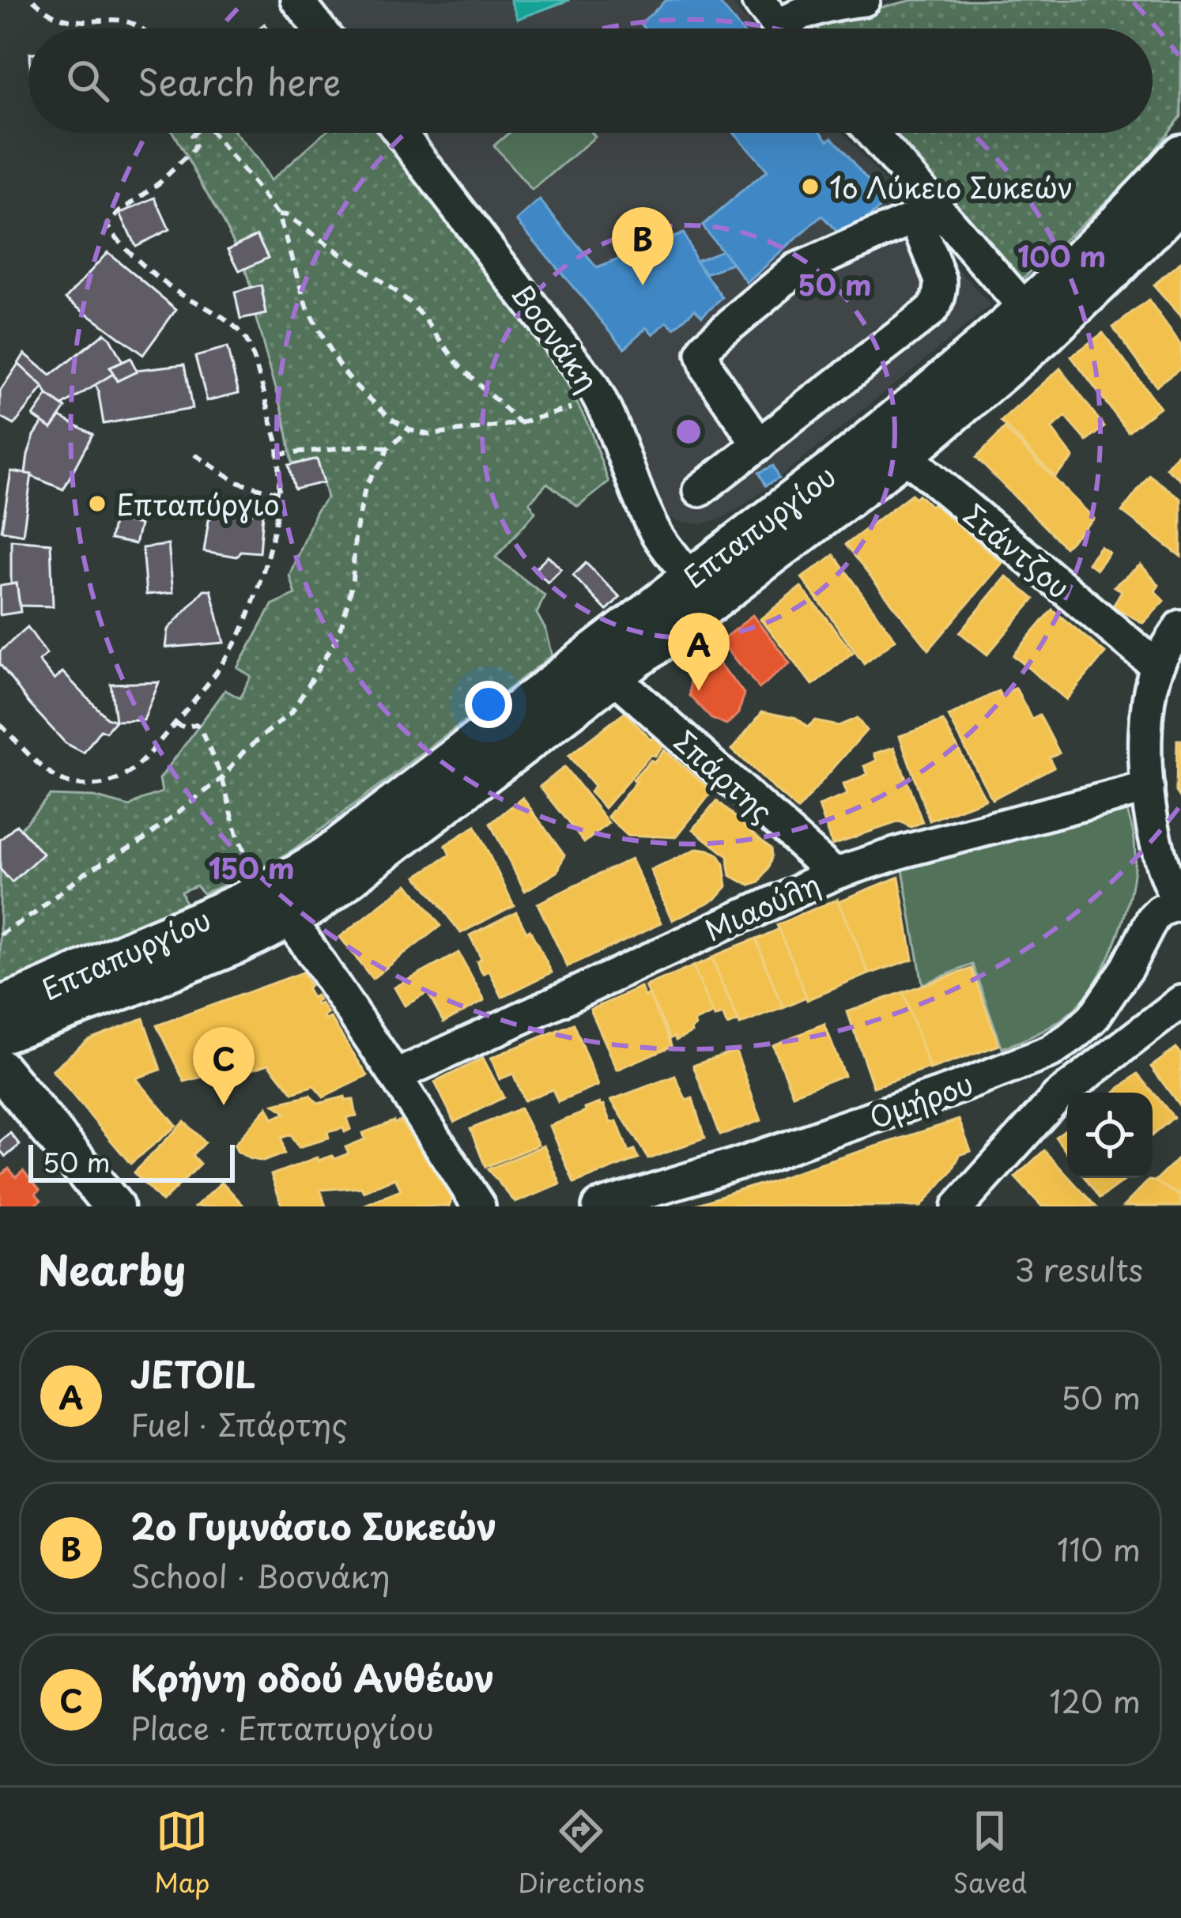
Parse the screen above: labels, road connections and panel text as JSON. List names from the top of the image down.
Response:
{
  "streets": {
    "main road": ["Επταπυργίου"],
    "street": [
      "Βοσνάκη",
      "Στάντζου",
      "Σπάρτης",
      "Μιαούλη",
      "Ομήρου"
    ]
  },
  "crossings": [
    ["Βοσνάκη", "Επταπυργίου"],
    ["Επταπυργίου", "Στάντζου"],
    ["Επταπυργίου", "Σπάρτης"],
    ["Σπάρτης", "Μιαούλη"]
  ],
  "places": ["1ο Λύκειο Συκεών", "Επταπύργιο"],
  "scale_bar": "50 m",
  "page": {
    "search": "Search here",
    "pins": ["B", "A", "C"],
    "scale": "50 m",
    "heading": ["Nearby", "3 results"],
    "list": [
      {
        "mark": "A",
        "name": "JETOIL",
        "note": "Fuel · Σπάρτης",
        "value": "50 m"
      },
      {
        "mark": "B",
        "name": "2ο Γυμνάσιο Συκεών",
        "note": "School · Βοσνάκη",
        "value": "110 m"
      },
      {
        "mark": "C",
        "name": "Κρήνη οδού Ανθέων",
        "note": "Place · Επταπυργίου",
        "value": "120 m"
      }
    ],
    "nav": ["Map", "Directions", "Saved"]
  },
  "rings": ["100 m", "50 m", "150 m"]
}
